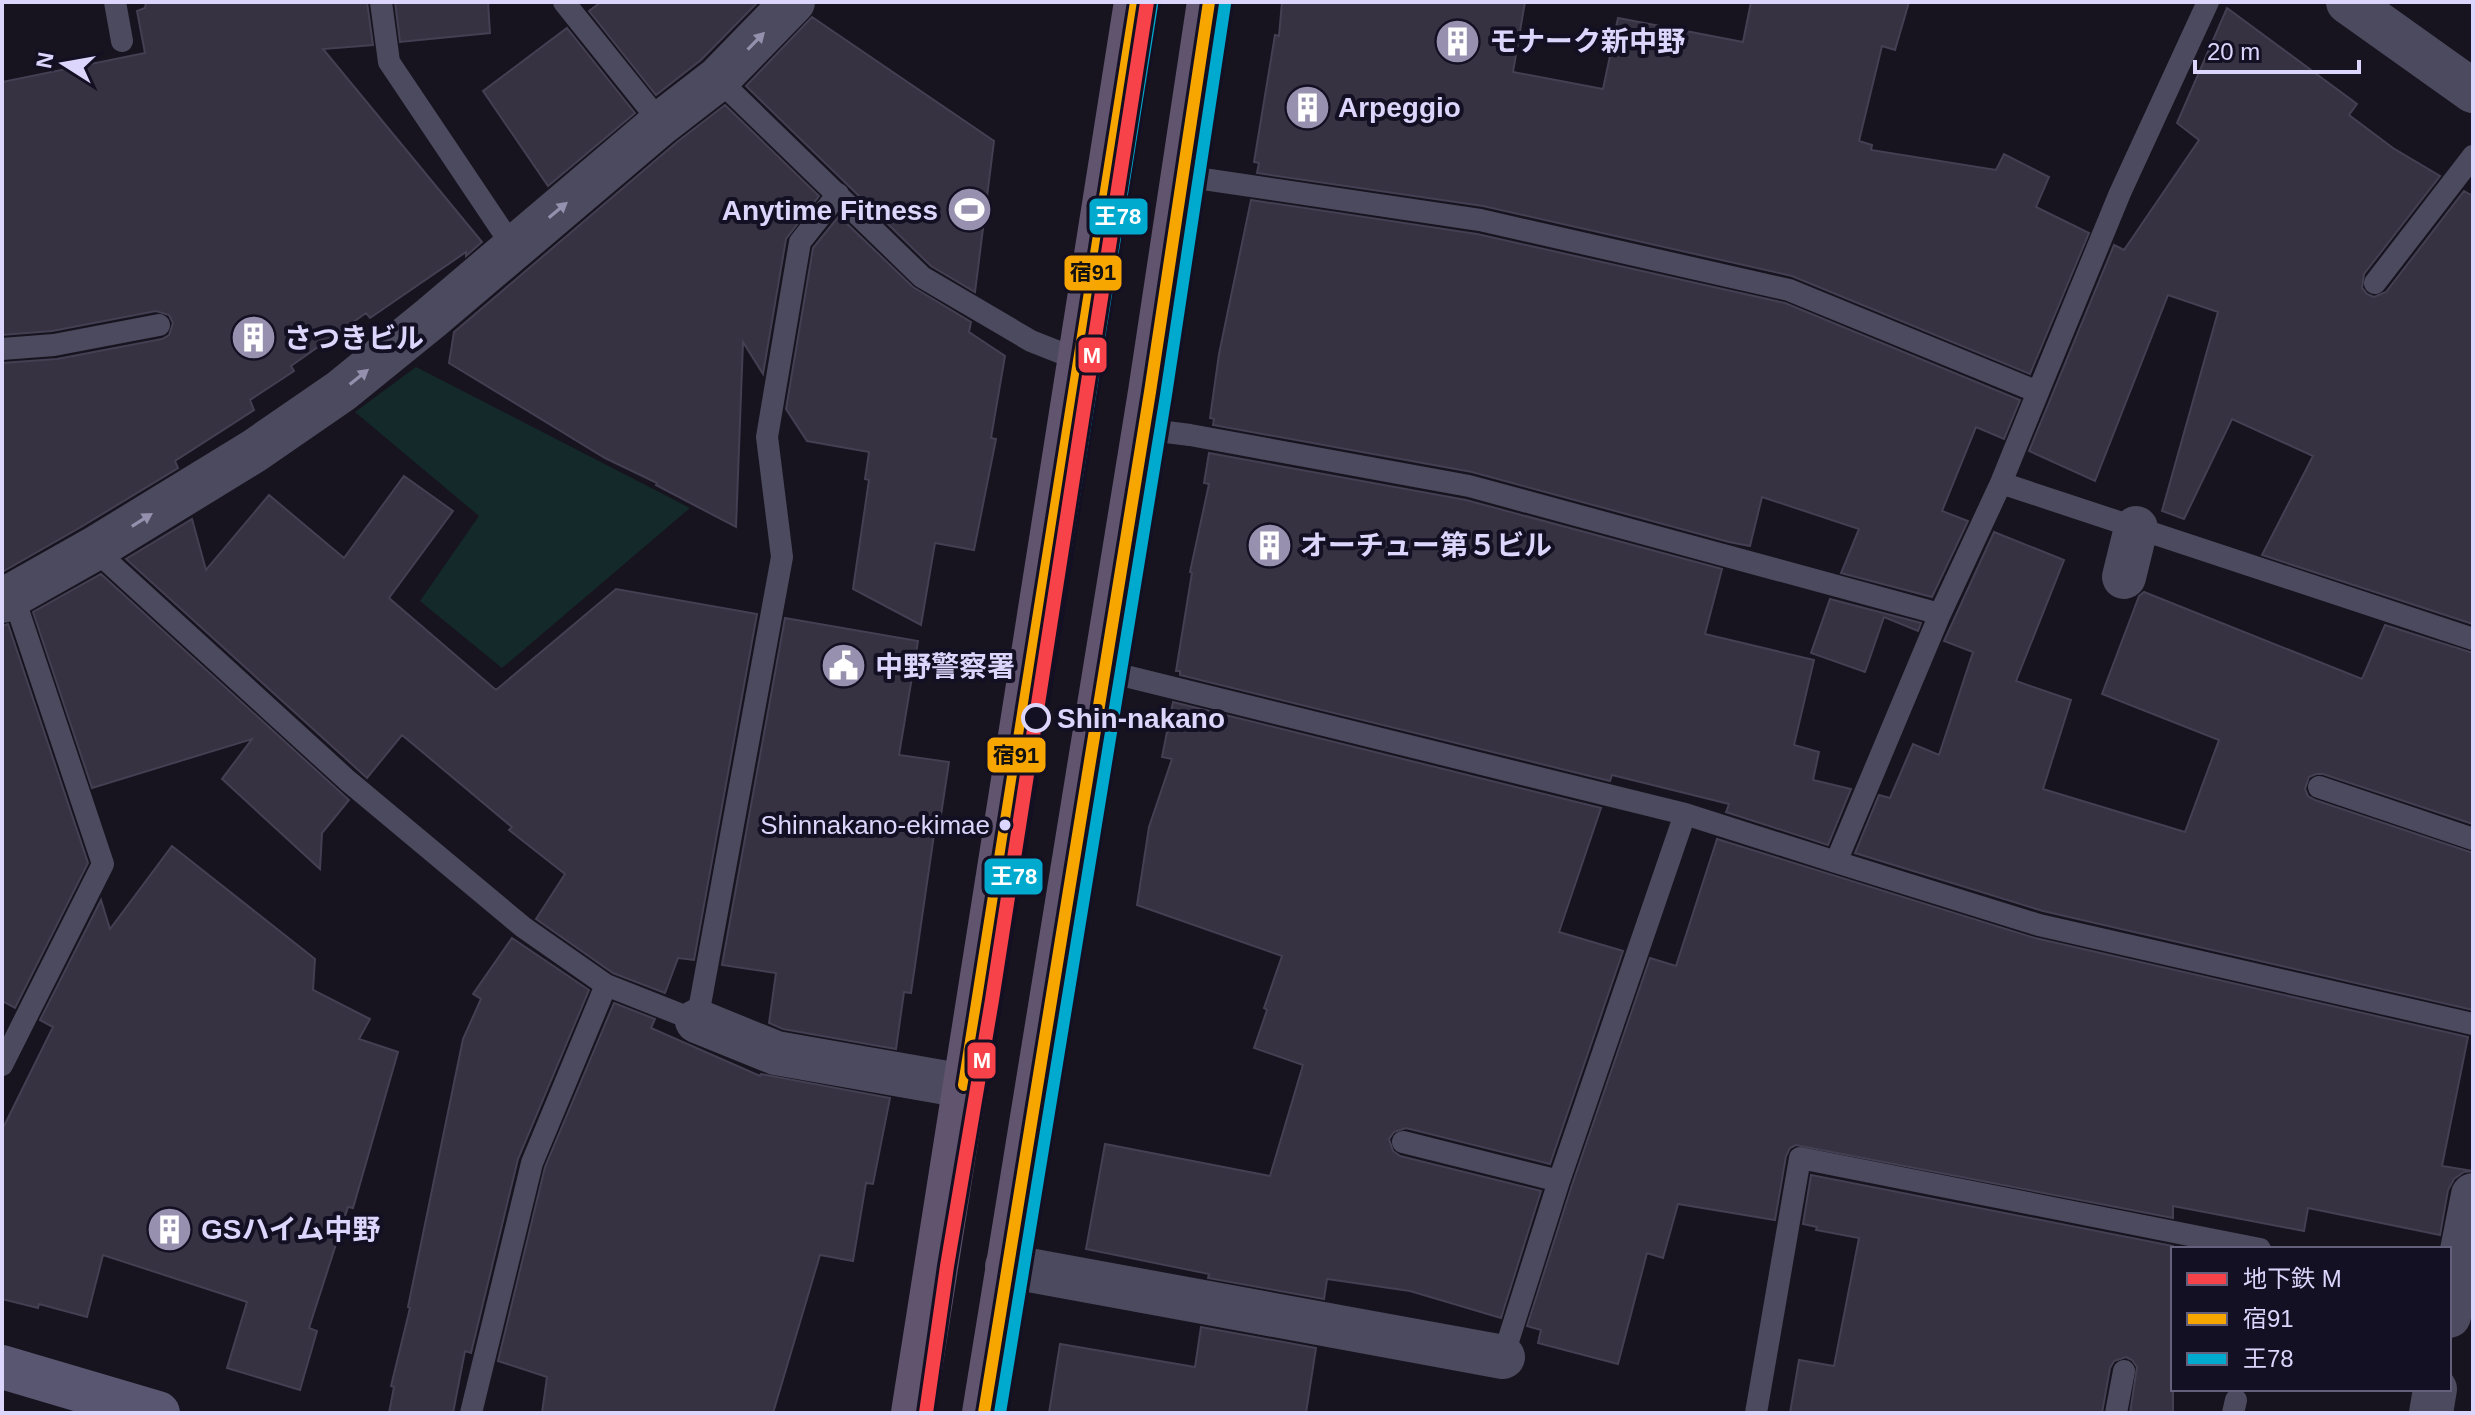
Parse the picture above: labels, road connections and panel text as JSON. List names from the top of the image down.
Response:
{
  "places": {
    "building": [
      "モナーク新中野",
      "Arpeggio",
      "さつきビル",
      "オーチュー第５ビル",
      "GSハイム中野"
    ],
    "sports": ["Anytime Fitness"],
    "public building": ["中野警察署"],
    "other": ["Shin-nakano", "Shinnakano-ekimae"]
  },
  "lines": ["metro line M", "transit line 宿91", "transit line 王78"],
  "legend": ["地下鉄 M", "宿91", "王78"],
  "scale_bar": "20 m",
  "north": "left"
}
